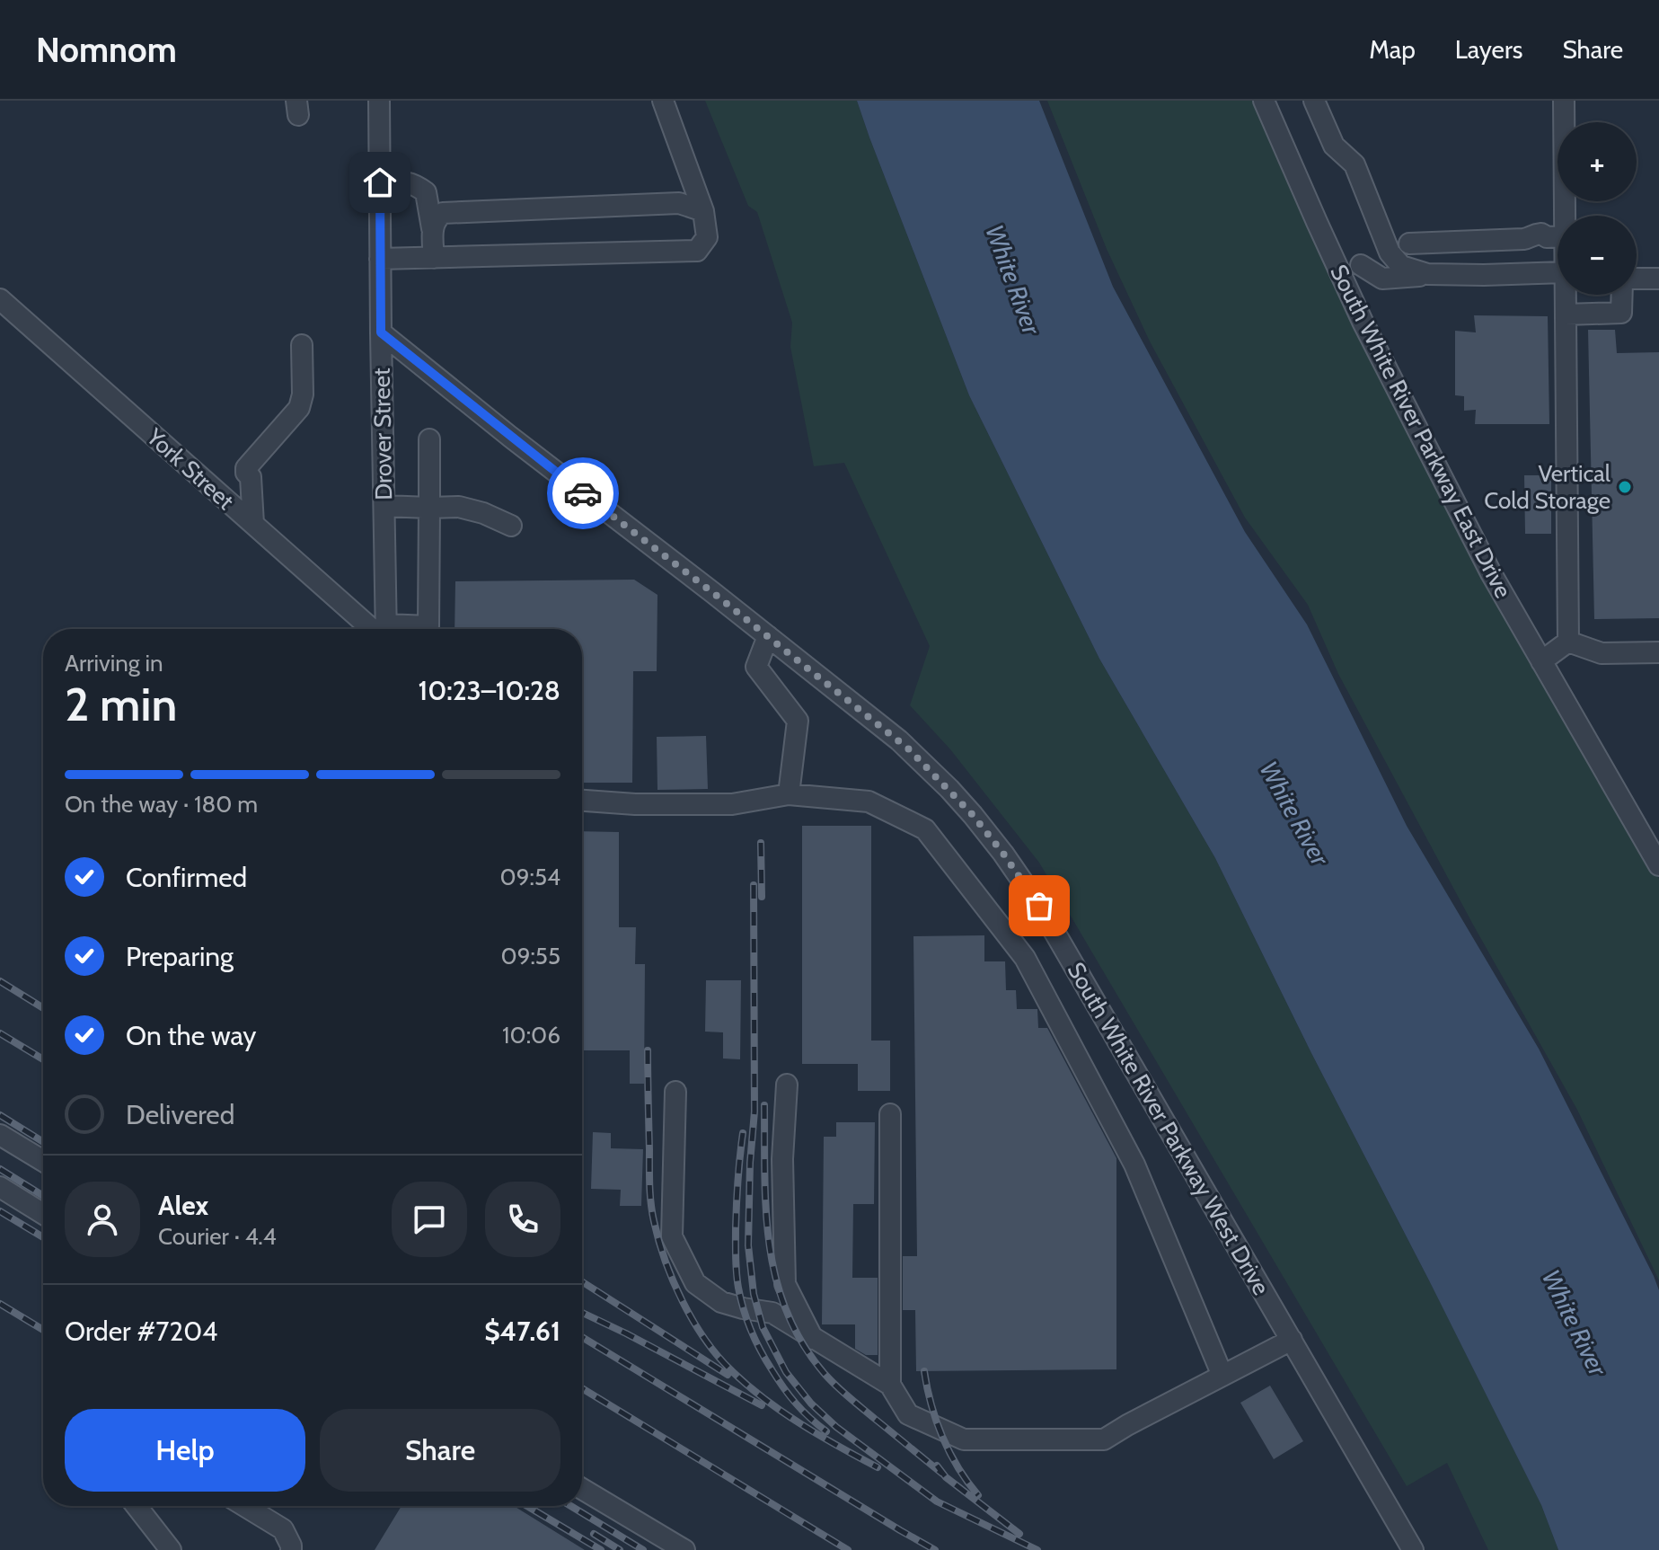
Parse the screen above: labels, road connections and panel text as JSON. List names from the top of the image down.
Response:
{
  "streets": {
    "street": [
      "South White River Parkway East Drive",
      "Drover Street",
      "York Street",
      "South White River Parkway West Drive"
    ]
  },
  "crossings": [
    ["Drover Street", "South White River Parkway West Drive"]
  ],
  "water": ["White River"],
  "places": ["Vertical Cold Storage"],
  "page": {
    "header": "Nomnom",
    "nav": ["Map", "Layers", "Share"],
    "map_buttons": ["+", "−"],
    "heading": ["2 min", "Arriving in", "10:23–10:28"],
    "panel": [
      "Alex",
      "Courier · 4.4",
      "Order #7204",
      "$47.61"
    ],
    "bar": "On the way · 180 m",
    "list": [
      ["Confirmed", "09:54"],
      ["Preparing", "09:55"],
      ["On the way", "10:06"],
      "Delivered"
    ],
    "buttons": ["Help", "Share"]
  }
}
